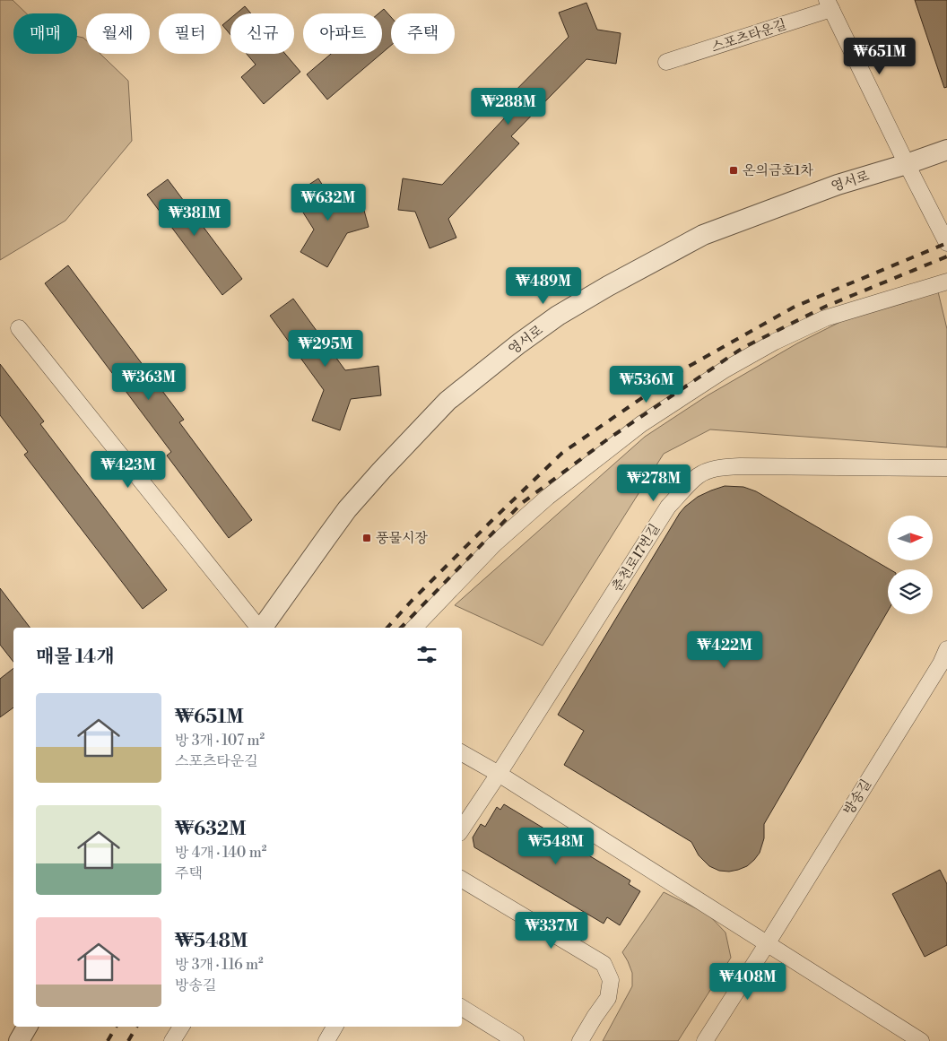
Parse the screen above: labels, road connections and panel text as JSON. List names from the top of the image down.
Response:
{
  "streets": {
    "street": [
      "스포츠타운길",
      "영서로",
      "춘천로17번길",
      "방송길"
    ]
  },
  "crossings": [
    ["스포츠타운길", "영서로"]
  ],
  "places": {
    "transit": ["온의금호1차", "풍물시장"]
  },
  "north": "right",
  "page": {
    "chip": [
      "매매",
      "월세",
      "필터",
      "신규",
      "아파트",
      "주택"
    ],
    "price": [
      "₩651M",
      "₩288M",
      "₩632M",
      "₩381M",
      "₩489M",
      "₩295M",
      "₩363M",
      "₩536M",
      "₩423M",
      "₩278M",
      "₩422M",
      "₩548M",
      "₩337M",
      "₩408M"
    ],
    "heading": "매물 14개",
    "list": [
      {
        "name": "₩651M",
        "note": "방 3개 · 107 m² · 스포츠타운길"
      },
      {
        "name": "₩632M",
        "note": "방 4개 · 140 m² · 주택"
      },
      {
        "name": "₩548M",
        "note": "방 3개 · 116 m² · 방송길"
      }
    ]
  }
}
